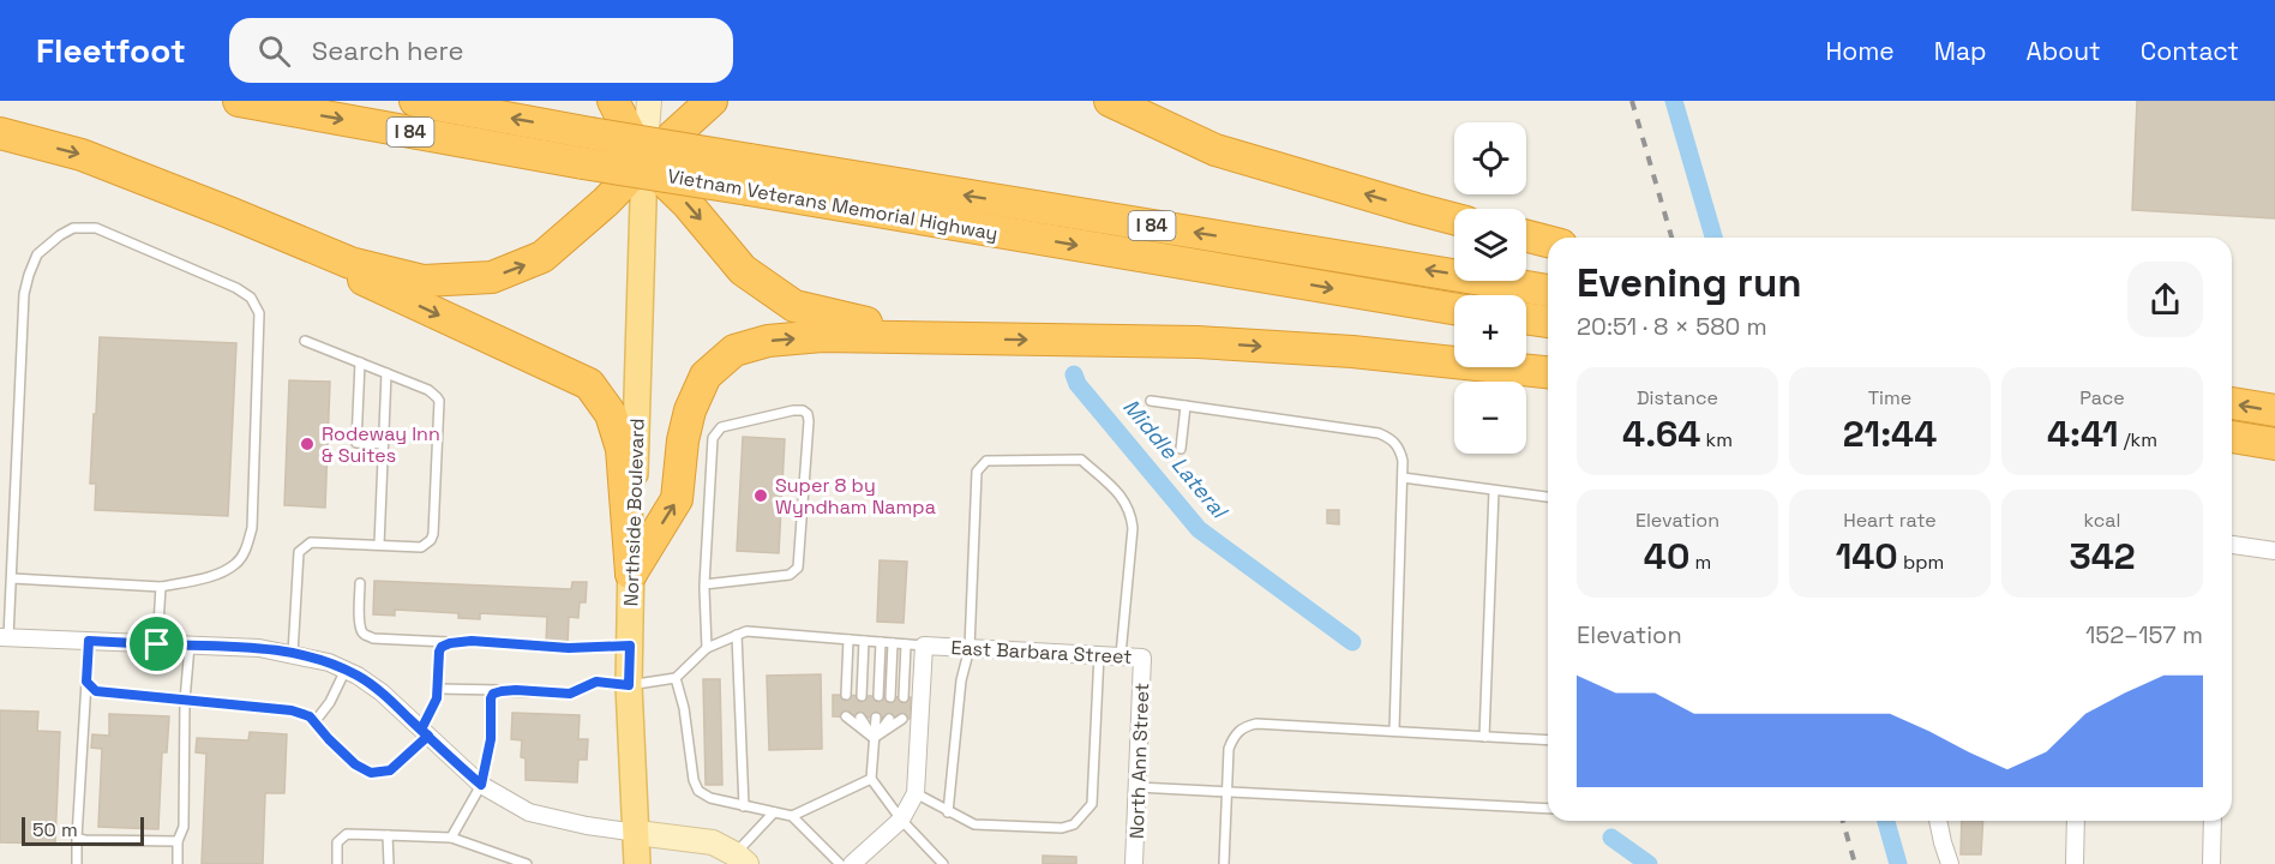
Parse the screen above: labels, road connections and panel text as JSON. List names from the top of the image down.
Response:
{
  "streets": {
    "highway": ["I 84", "Vietnam Veterans Memorial Highway"],
    "main road": ["Northside Boulevard"],
    "street": ["East Barbara Street", "North Ann Street"]
  },
  "crossings": [
    ["East Barbara Street", "North Ann Street"]
  ],
  "water": ["Middle Lateral"],
  "places": ["Rodeway Inn & Suites", "Super 8 by Wyndham Nampa"],
  "scale_bar": "50 m",
  "page": {
    "header": "Fleetfoot",
    "search": "Search here",
    "nav": [
      "Home",
      "Map",
      "About",
      "Contact"
    ],
    "map_buttons": ["+", "−"],
    "heading": ["Evening run", "20:51 · 8 × 580 m"],
    "stats": [
      ["Distance", "4.64 km"],
      ["Time", "21:44"],
      ["Pace", "4:41 /km"],
      ["Elevation", "40 m"],
      ["Heart rate", "140 bpm"],
      ["kcal", "342"]
    ],
    "chart": ["Elevation", "152–157 m"],
    "scale": "50 m"
  }
}
